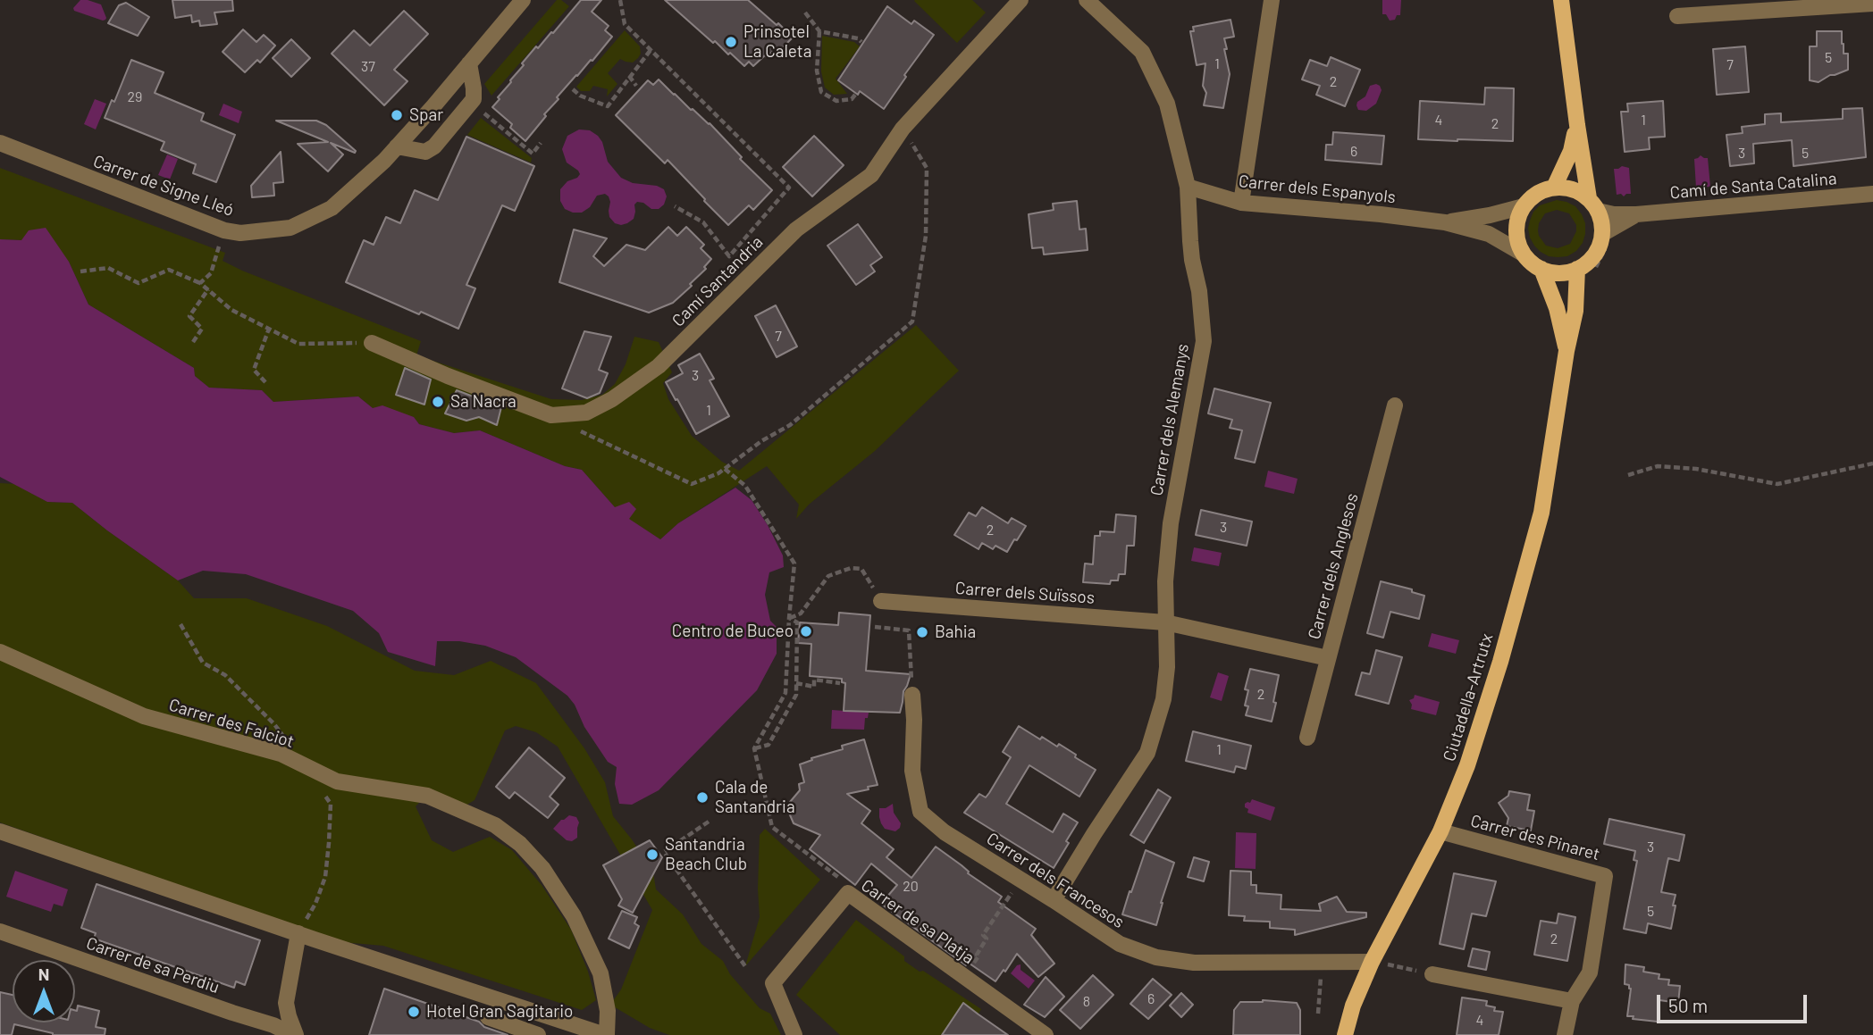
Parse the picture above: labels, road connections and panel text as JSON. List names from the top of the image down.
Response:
{
  "streets": {
    "main road": ["Ciutadella-Artrutx"],
    "street": [
      "Carrer de Signe Lleó",
      "Camí de Santa Catalina",
      "Carrer dels Espanyols",
      "Camí Santandria",
      "Carrer dels Alemanys",
      "Carrer dels Anglesos",
      "Carrer dels Suïssos",
      "Carrer des Falciot",
      "Carrer des Pinaret",
      "Carrer dels Francesos",
      "Carrer de sa Platja",
      "Carrer de sa Perdiu"
    ]
  },
  "crossings": [
    ["Camí de Santa Catalina", "Carrer dels Espanyols"],
    ["Camí de Santa Catalina", "Ciutadella-Artrutx"],
    ["Carrer dels Espanyols", "Carrer dels Alemanys"],
    ["Carrer dels Espanyols", "Ciutadella-Artrutx"],
    ["Carrer dels Alemanys", "Carrer dels Suïssos"],
    ["Carrer dels Alemanys", "Carrer dels Francesos"],
    ["Carrer dels Anglesos", "Carrer dels Suïssos"],
    ["Ciutadella-Artrutx", "Carrer des Pinaret"],
    ["Ciutadella-Artrutx", "Carrer dels Francesos"]
  ],
  "places": [
    "Prinsotel La Caleta",
    "Spar",
    "Sa Nacra",
    "Centro de Buceo",
    "Bahia",
    "Cala de Santandria",
    "Santandria Beach Club",
    "Hotel Gran Sagitario"
  ],
  "house_numbers": [
    "5",
    "1",
    "7",
    "37",
    "2",
    "29",
    "4",
    "1",
    "2",
    "6",
    "3",
    "5",
    "7",
    "3",
    "1",
    "3",
    "2",
    "2",
    "1",
    "3",
    "20",
    "5",
    "2",
    "6",
    "8",
    "4"
  ],
  "scale_bar": "50 m",
  "north": "top"
}
